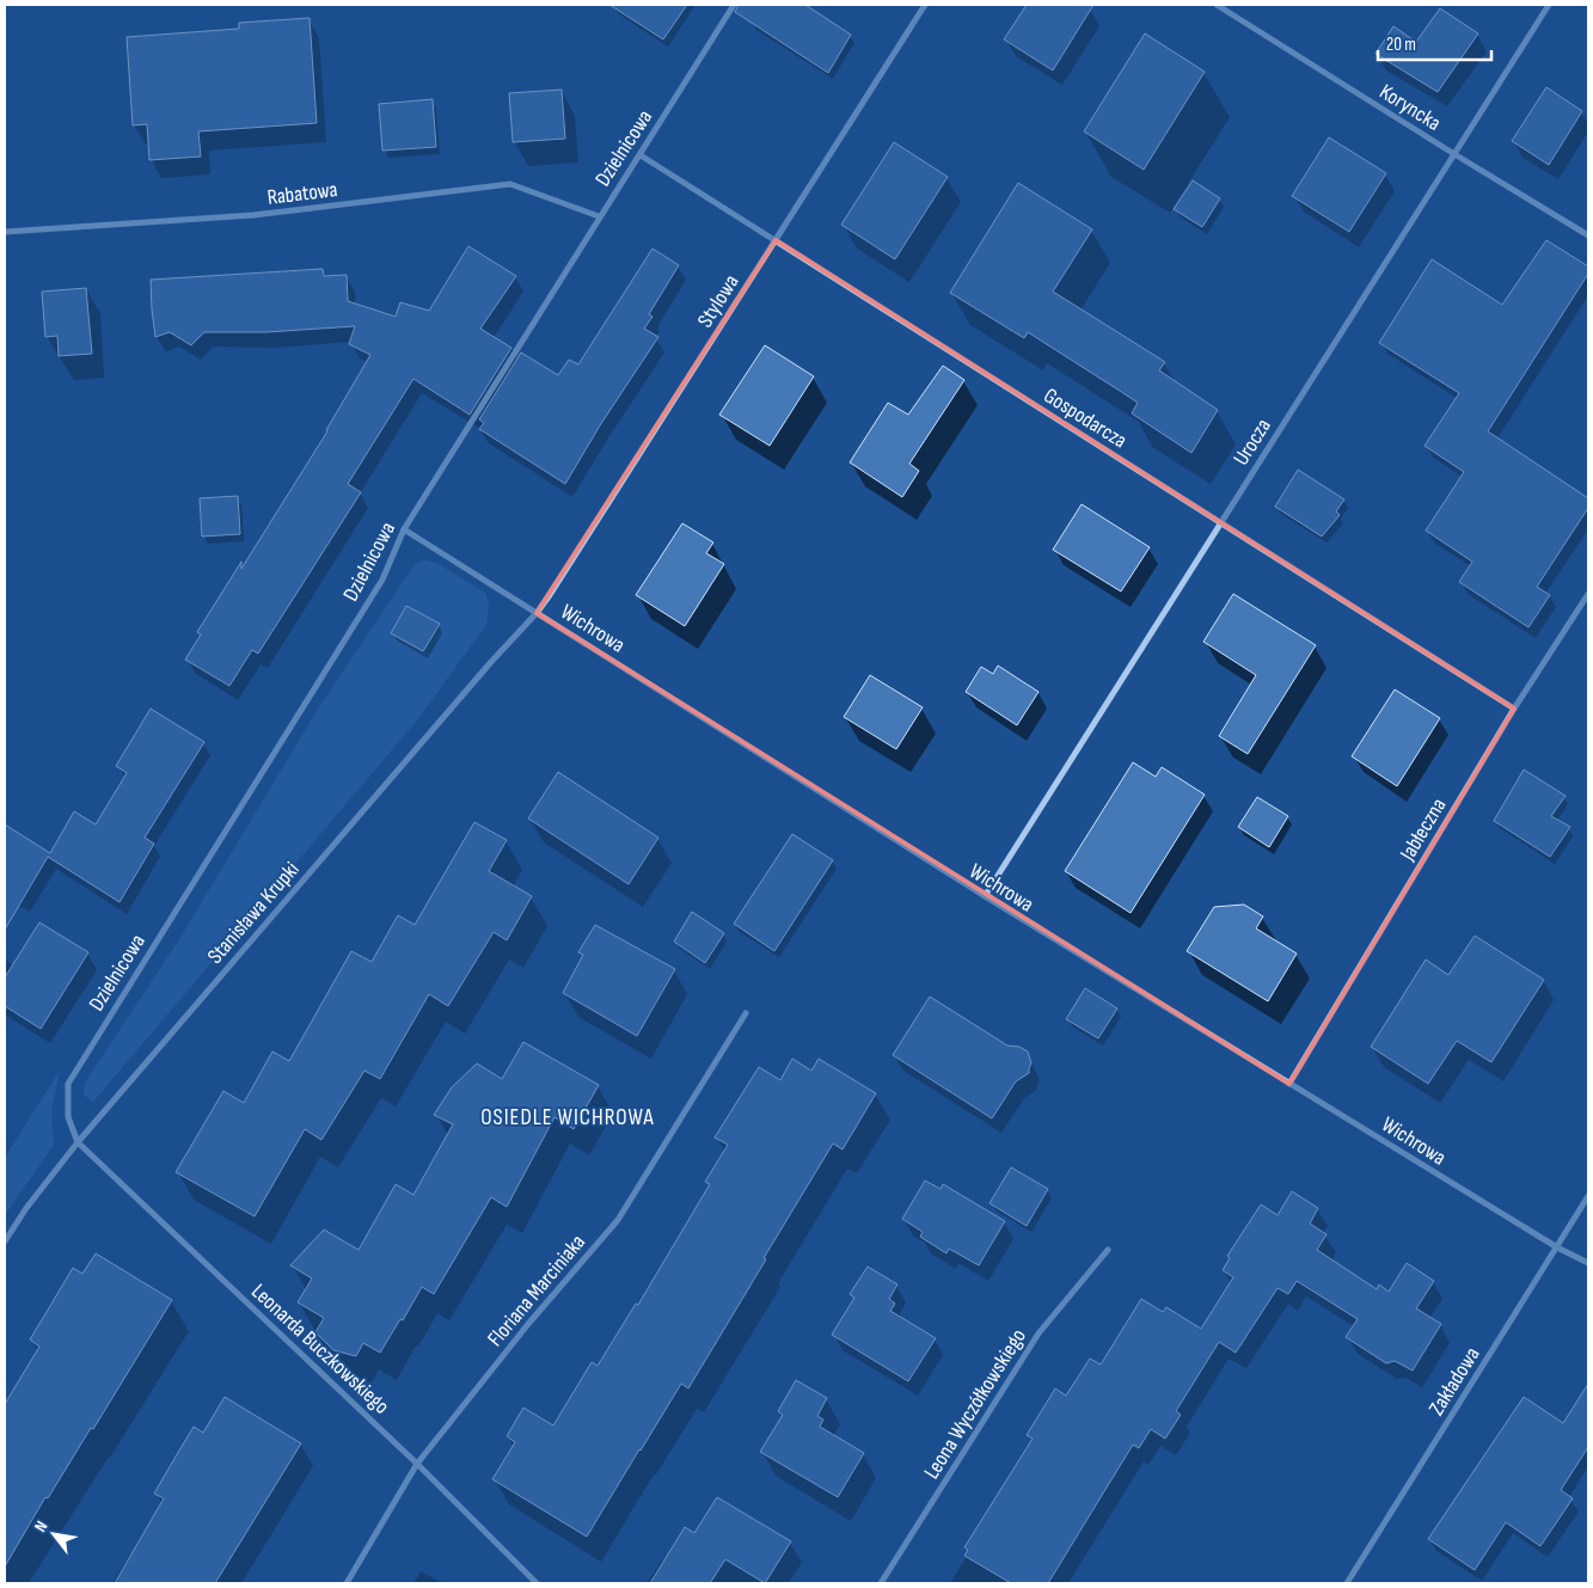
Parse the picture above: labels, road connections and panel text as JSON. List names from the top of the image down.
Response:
{
  "streets": {
    "street": [
      "Koryncka",
      "Dzielnicowa",
      "Rabatowa",
      "Stylowa",
      "Gospodarcza",
      "Urocza",
      "Wichrowa",
      "Jabłeczna",
      "Stanisława Krupki",
      "Floriana Marciniaka",
      "Leonarda Buczkowskiego",
      "Zakładowa",
      "Leona Wyczółkowskiego"
    ]
  },
  "crossings": [
    ["Koryncka", "Urocza"],
    ["Dzielnicowa", "Rabatowa"],
    ["Dzielnicowa", "Gospodarcza"],
    ["Dzielnicowa", "Wichrowa"],
    ["Dzielnicowa", "Stanisława Krupki"],
    ["Dzielnicowa", "Leonarda Buczkowskiego"],
    ["Stylowa", "Gospodarcza"],
    ["Stylowa", "Wichrowa"],
    ["Stylowa", "Stanisława Krupki"],
    ["Gospodarcza", "Urocza"],
    ["Gospodarcza", "Jabłeczna"],
    ["Urocza", "Wichrowa"],
    ["Wichrowa", "Jabłeczna"],
    ["Wichrowa", "Stanisława Krupki"],
    ["Wichrowa", "Zakładowa"],
    ["Stanisława Krupki", "Leonarda Buczkowskiego"],
    ["Floriana Marciniaka", "Leonarda Buczkowskiego"]
  ],
  "districts": ["OSIEDLE WICHROWA"],
  "scale_bar": "20 m",
  "north": "top left"
}
